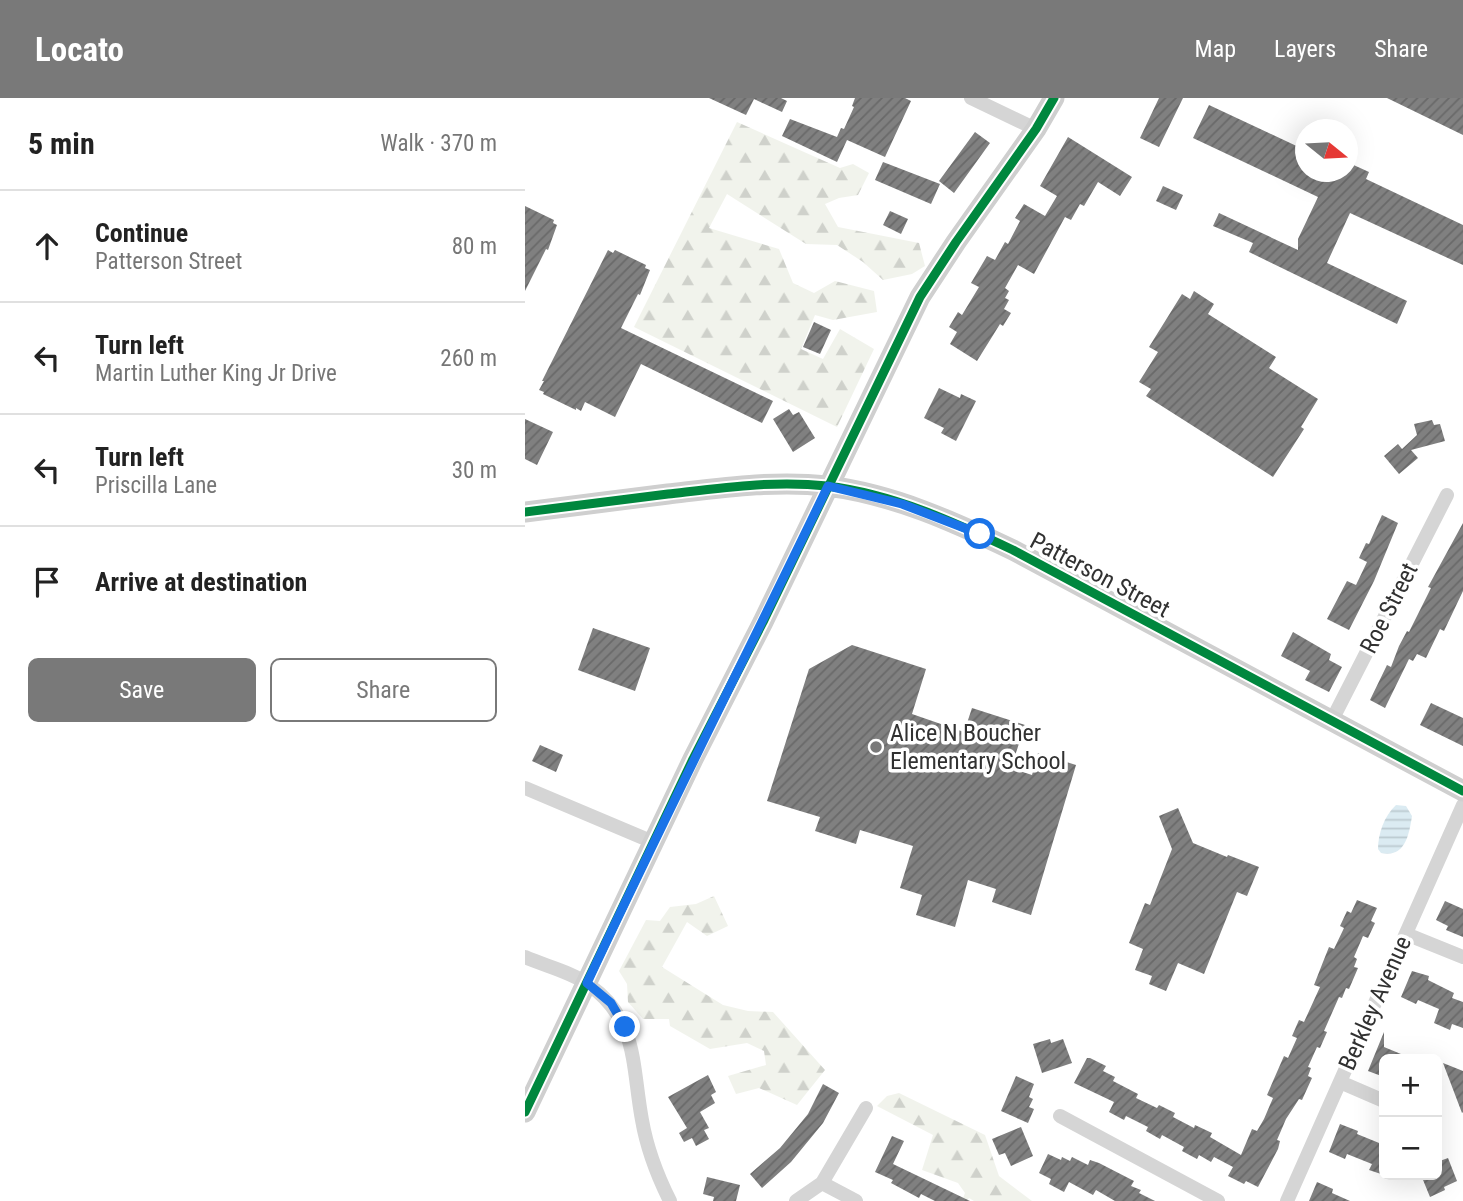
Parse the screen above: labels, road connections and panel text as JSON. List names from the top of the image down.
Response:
{
  "streets": {
    "street": ["Patterson Street", "Roe Street", "Berkley Avenue"]
  },
  "crossings": [
    ["Patterson Street", "Roe Street"]
  ],
  "places": ["Alice N Boucher Elementary School"],
  "north": "right",
  "page": {
    "header": "Locato",
    "nav": ["Map", "Layers", "Share"],
    "heading": ["5 min", "Walk · 370 m"],
    "list": [
      ["Continue", "Patterson Street", "80 m"],
      ["Turn left", "Martin Luther King Jr Drive", "260 m"],
      ["Turn left", "Priscilla Lane", "30 m"],
      "Arrive at destination"
    ],
    "buttons": ["Save", "Share"],
    "map_buttons": ["+", "−"]
  }
}
